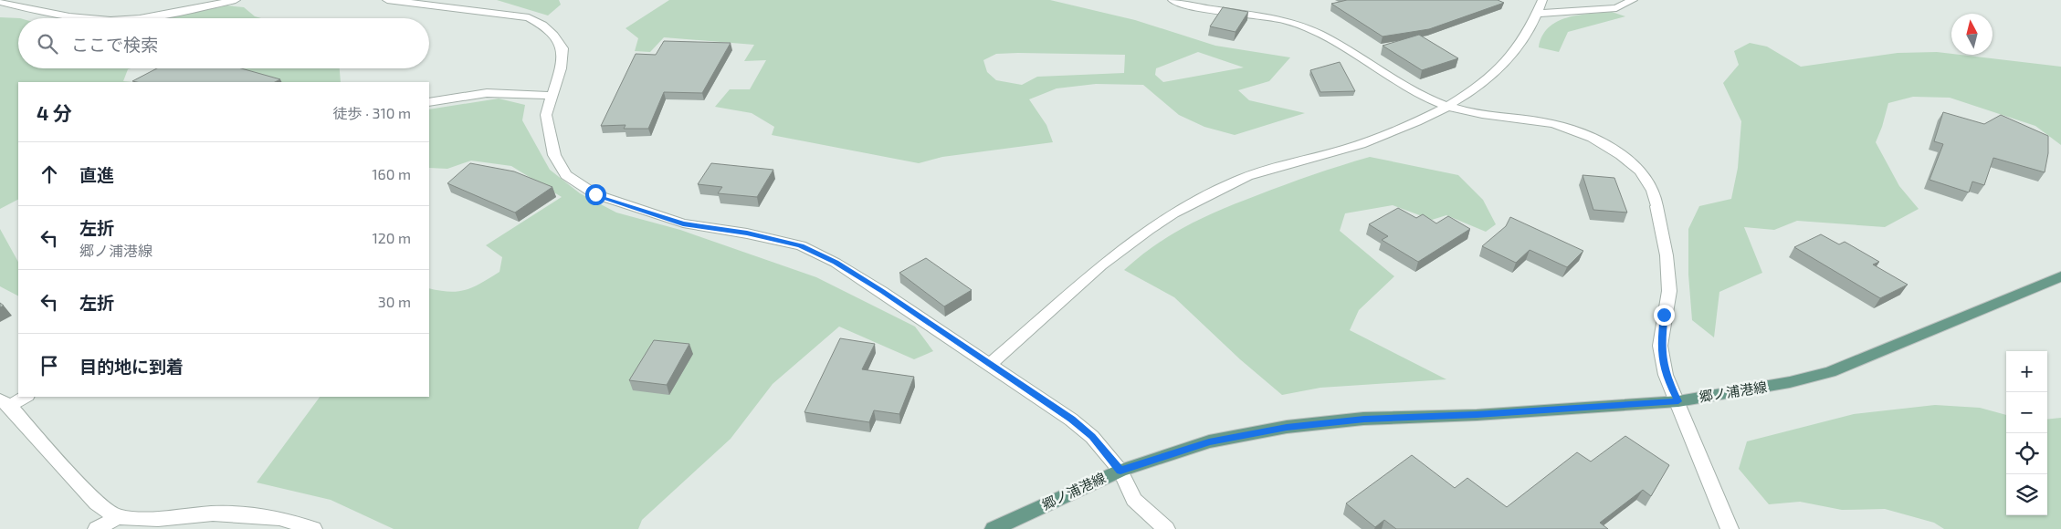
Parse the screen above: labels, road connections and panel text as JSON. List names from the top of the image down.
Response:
{
  "streets": {
    "main road": ["郷ノ浦港線"]
  },
  "north": "top",
  "page": {
    "search": "ここで検索",
    "heading": ["4 分", "徒歩 · 310 m"],
    "list": [
      ["直進", "160 m"],
      ["左折", "郷ノ浦港線", "120 m"],
      ["左折", "30 m"],
      "目的地に到着"
    ],
    "map_buttons": ["+", "−"]
  }
}
